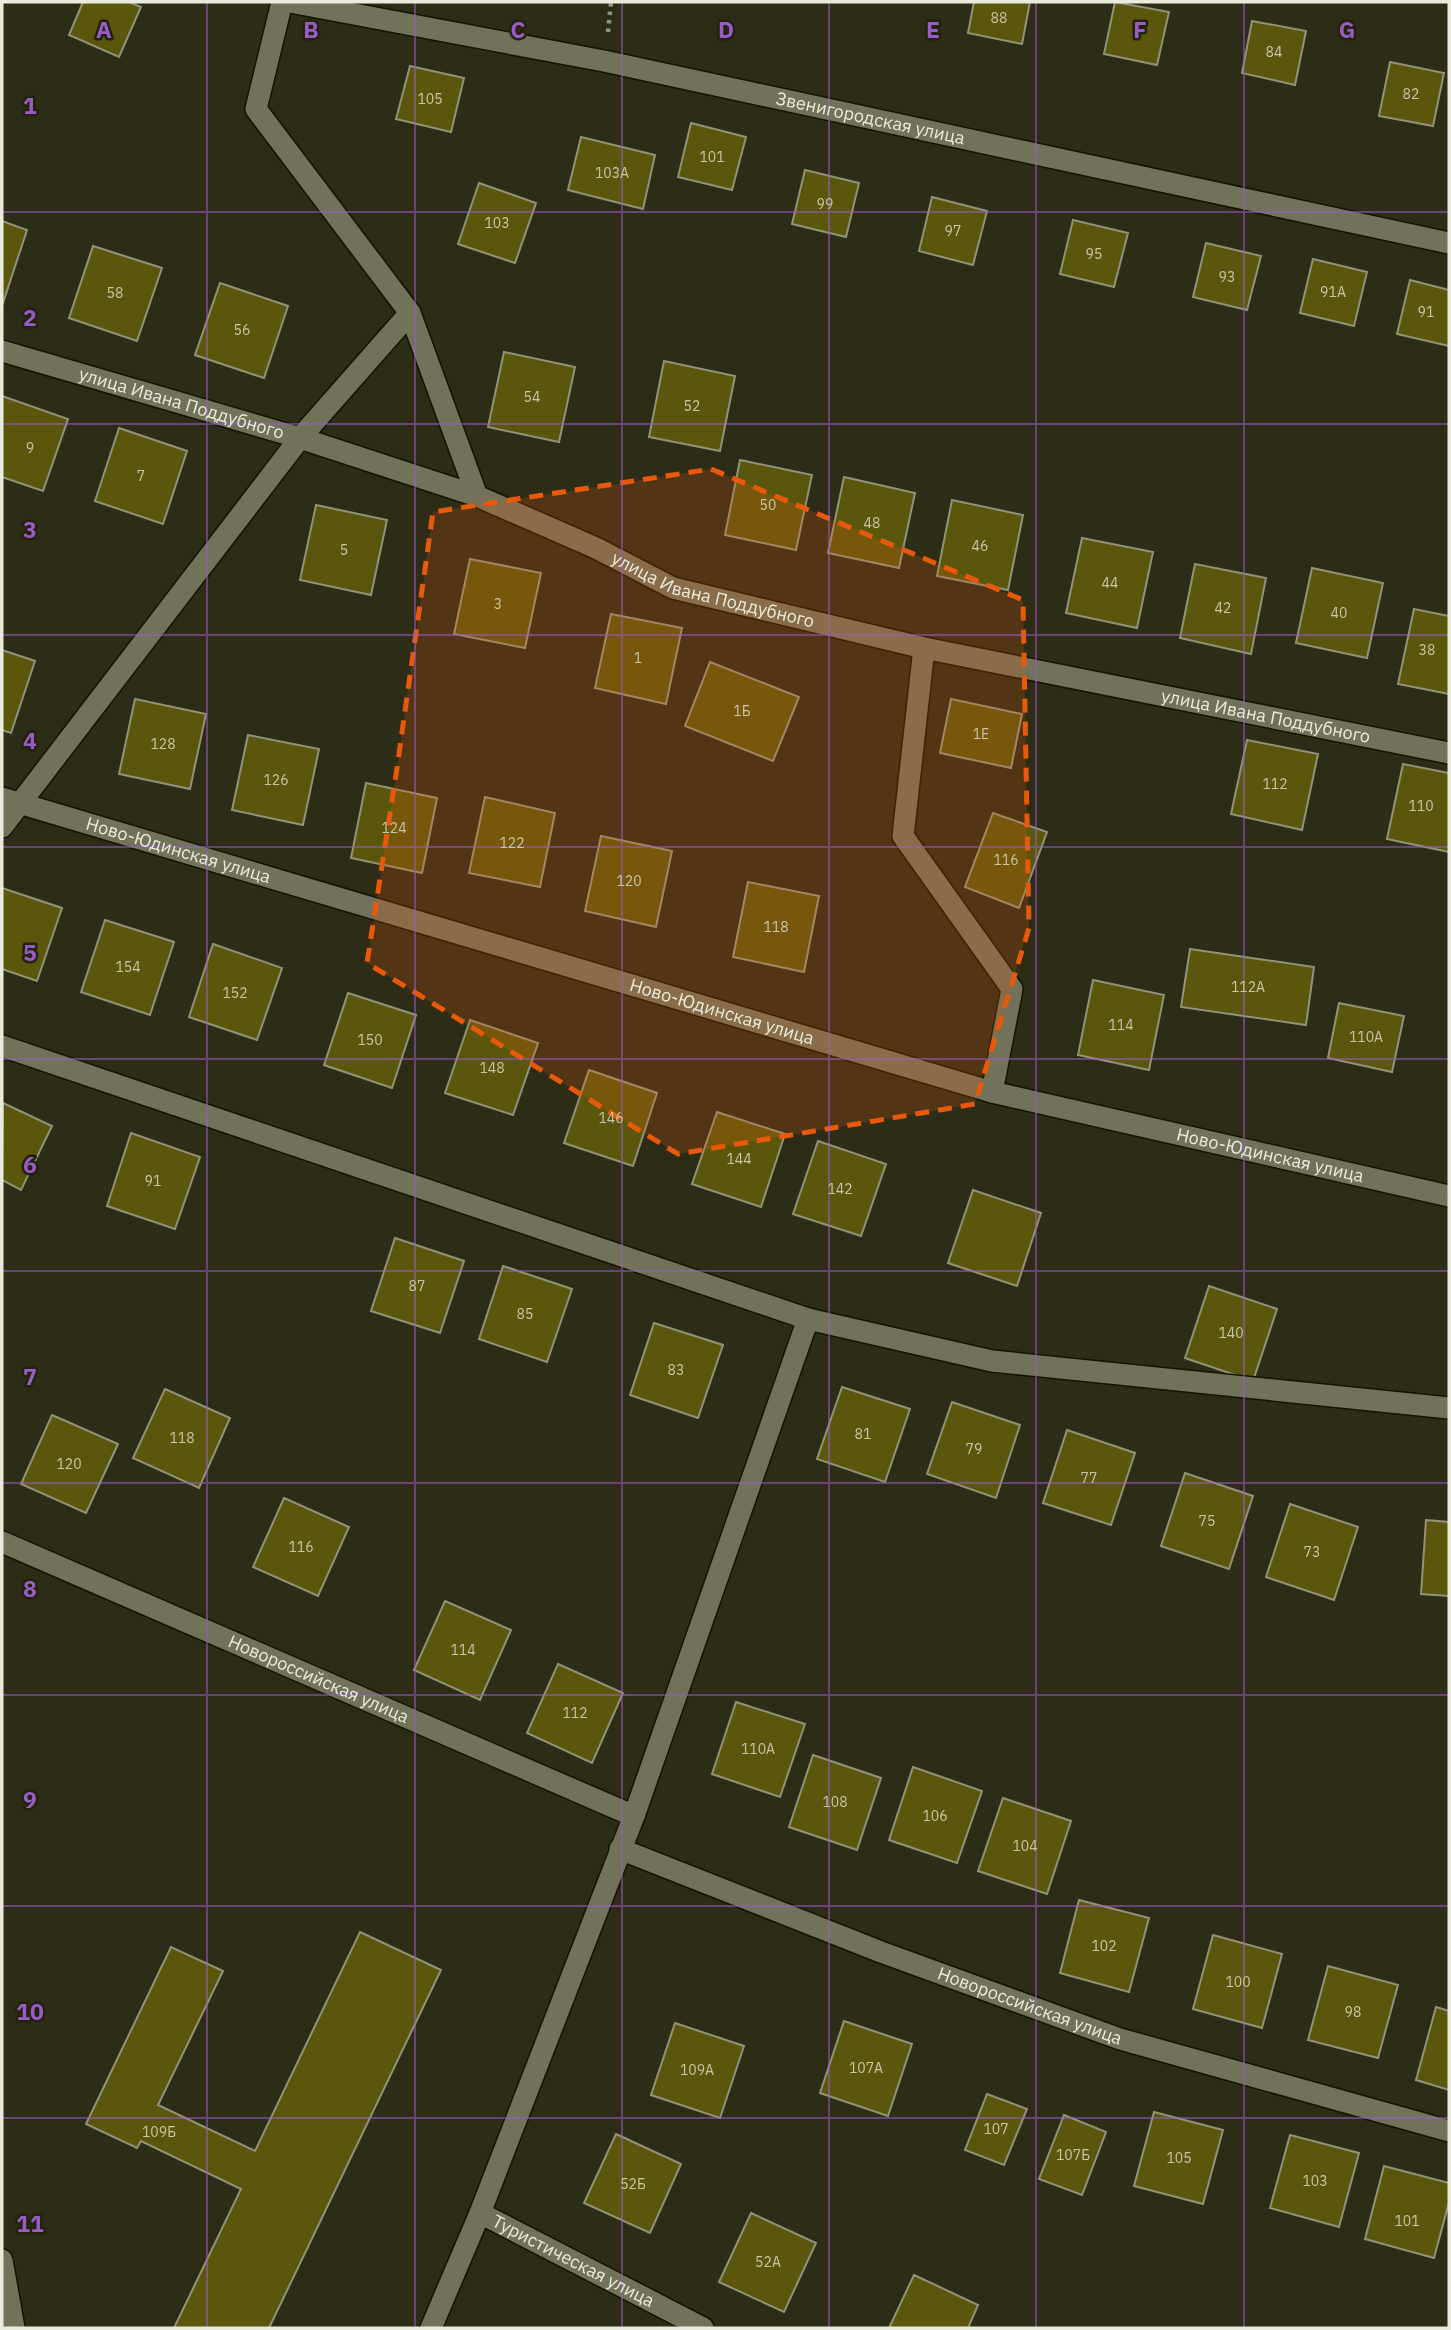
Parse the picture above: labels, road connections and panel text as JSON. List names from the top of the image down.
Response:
{
  "streets": {
    "street": [
      "Звенигородская улица",
      "улица Ивана Поддубного",
      "Ново-Юдинская улица",
      "Новороссийская улица",
      "Туристическая улица"
    ]
  },
  "house_numbers": [
    "88",
    "84",
    "82",
    "105",
    "101",
    "103А",
    "99",
    "103",
    "97",
    "95",
    "93",
    "91А",
    "58",
    "91",
    "56",
    "54",
    "52",
    "9",
    "7",
    "50",
    "48",
    "46",
    "5",
    "44",
    "3",
    "42",
    "40",
    "38",
    "1",
    "1Б",
    "1Е",
    "128",
    "126",
    "112",
    "110",
    "124",
    "122",
    "116",
    "120",
    "118",
    "154",
    "112А",
    "152",
    "114",
    "110А",
    "150",
    "148",
    "146",
    "144",
    "91",
    "142",
    "87",
    "85",
    "140",
    "83",
    "81",
    "118",
    "79",
    "120",
    "77",
    "75",
    "116",
    "73",
    "114",
    "112",
    "110А",
    "108",
    "106",
    "104",
    "102",
    "100",
    "98",
    "107А",
    "109А",
    "107",
    "109Б",
    "107Б",
    "105",
    "103",
    "52Б",
    "101",
    "52А"
  ],
  "grid": {
    "columns": [
      "A",
      "B",
      "C",
      "D",
      "E",
      "F",
      "G"
    ],
    "rows": [
      "1",
      "2",
      "3",
      "4",
      "5",
      "6",
      "7",
      "8",
      "9",
      "10",
      "11"
    ]
  }
}
